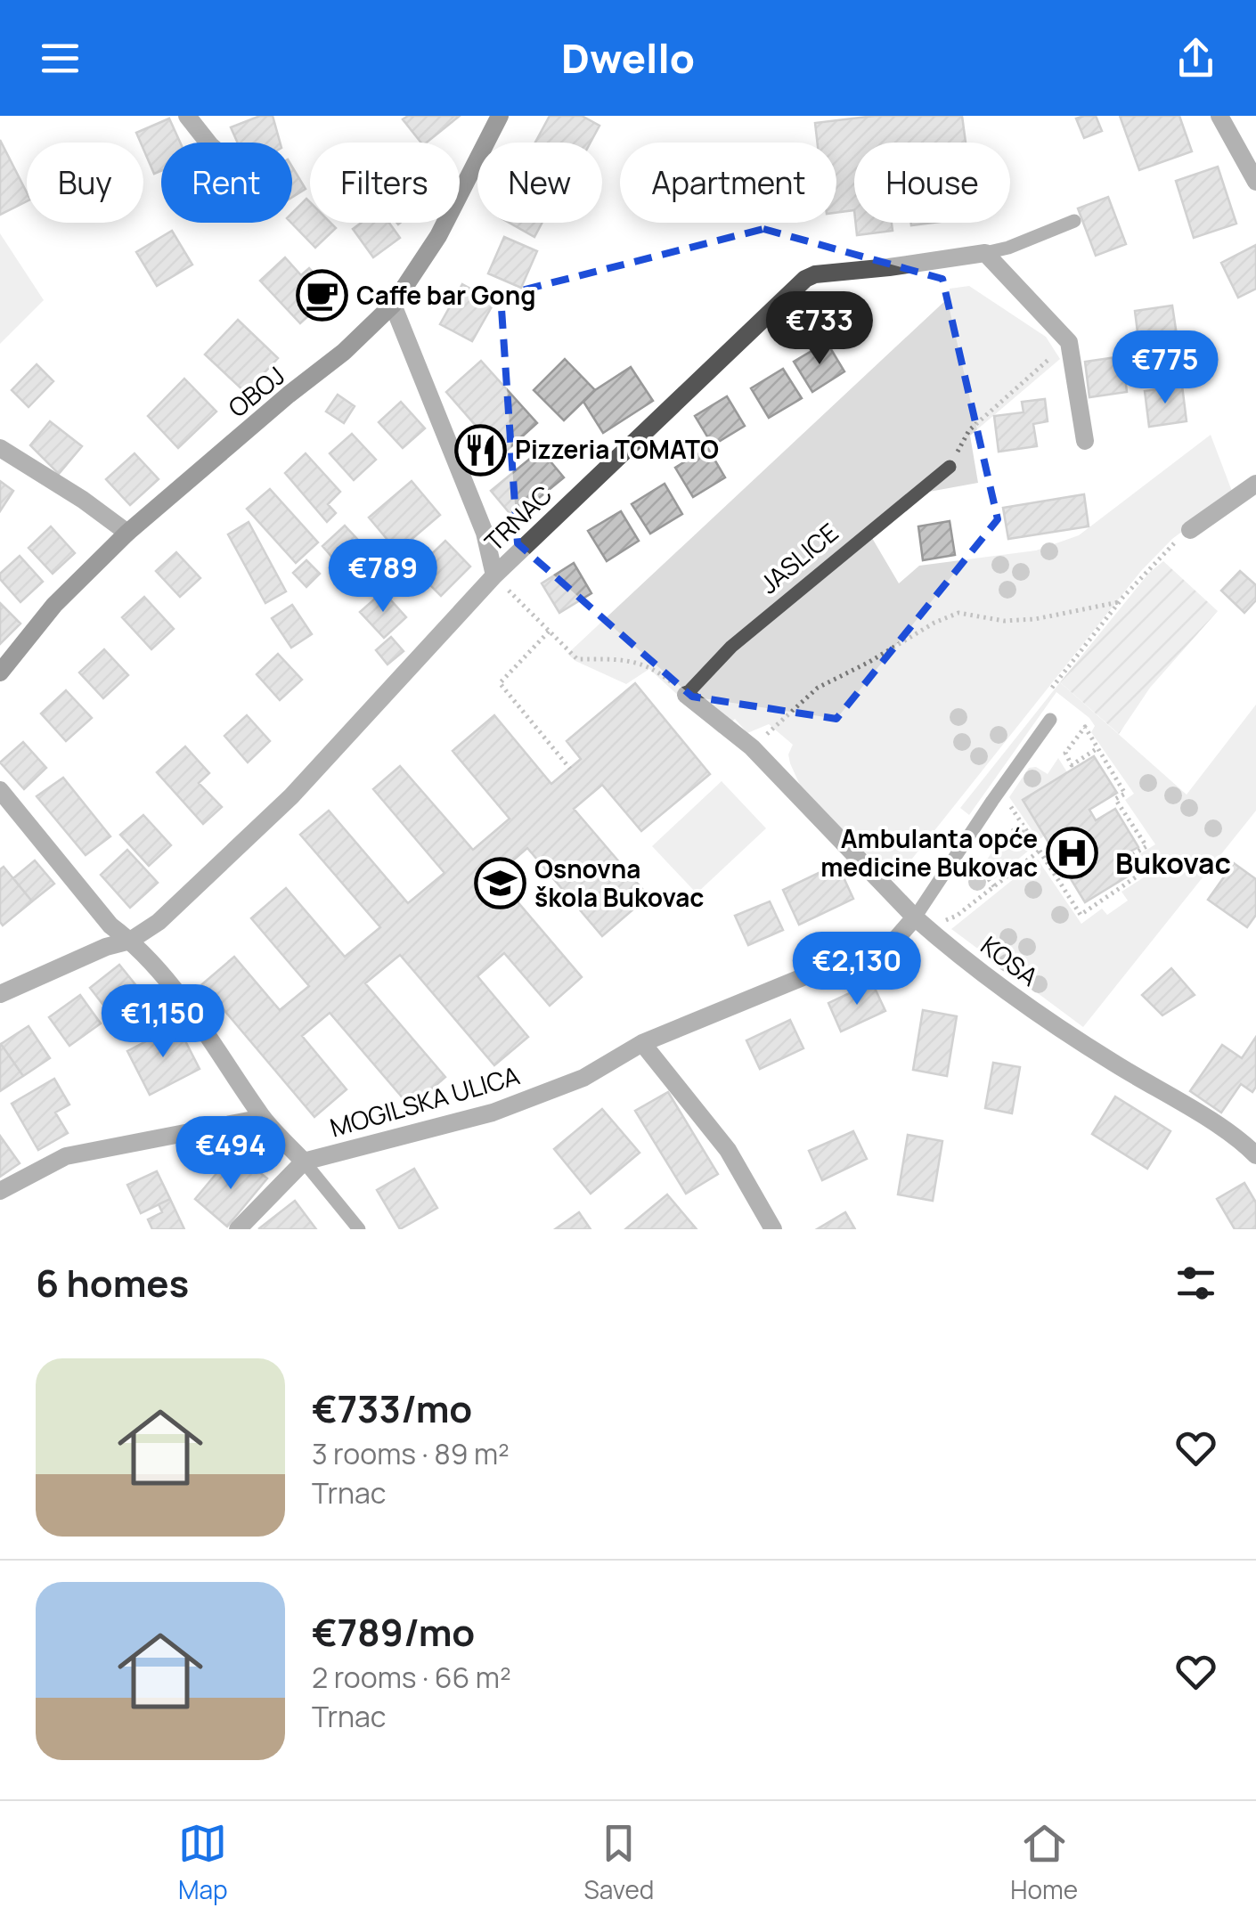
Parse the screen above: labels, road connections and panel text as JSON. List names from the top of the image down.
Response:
{
  "streets": {
    "street": [
      "OBOJ",
      "TRNAC",
      "KOSA",
      "MOGILSKA ULICA"
    ],
    "lane": ["JASLICE"]
  },
  "crossings": [
    ["JASLICE", "KOSA"],
    ["KOSA", "MOGILSKA ULICA"]
  ],
  "districts": ["Bukovac"],
  "places": {
    "cafe": ["Caffe bar Gong"],
    "restaurant": ["Pizzeria TOMATO"],
    "hospital": ["Ambulanta opće medicine Bukovac"],
    "school or university": ["Osnovna škola Bukovac"]
  },
  "page": {
    "header": "Dwello",
    "chip": [
      "Buy",
      "Rent",
      "Filters",
      "New",
      "Apartment",
      "House"
    ],
    "price": [
      "€733",
      "€775",
      "€789",
      "€2,130",
      "€1,150",
      "€494"
    ],
    "heading": "6 homes",
    "list": [
      {
        "name": "€733/mo",
        "note": "3 rooms · 89 m² · Trnac"
      },
      {
        "name": "€789/mo",
        "note": "2 rooms · 66 m² · Trnac"
      }
    ],
    "tabs": ["Map", "Saved", "Home"]
  }
}
